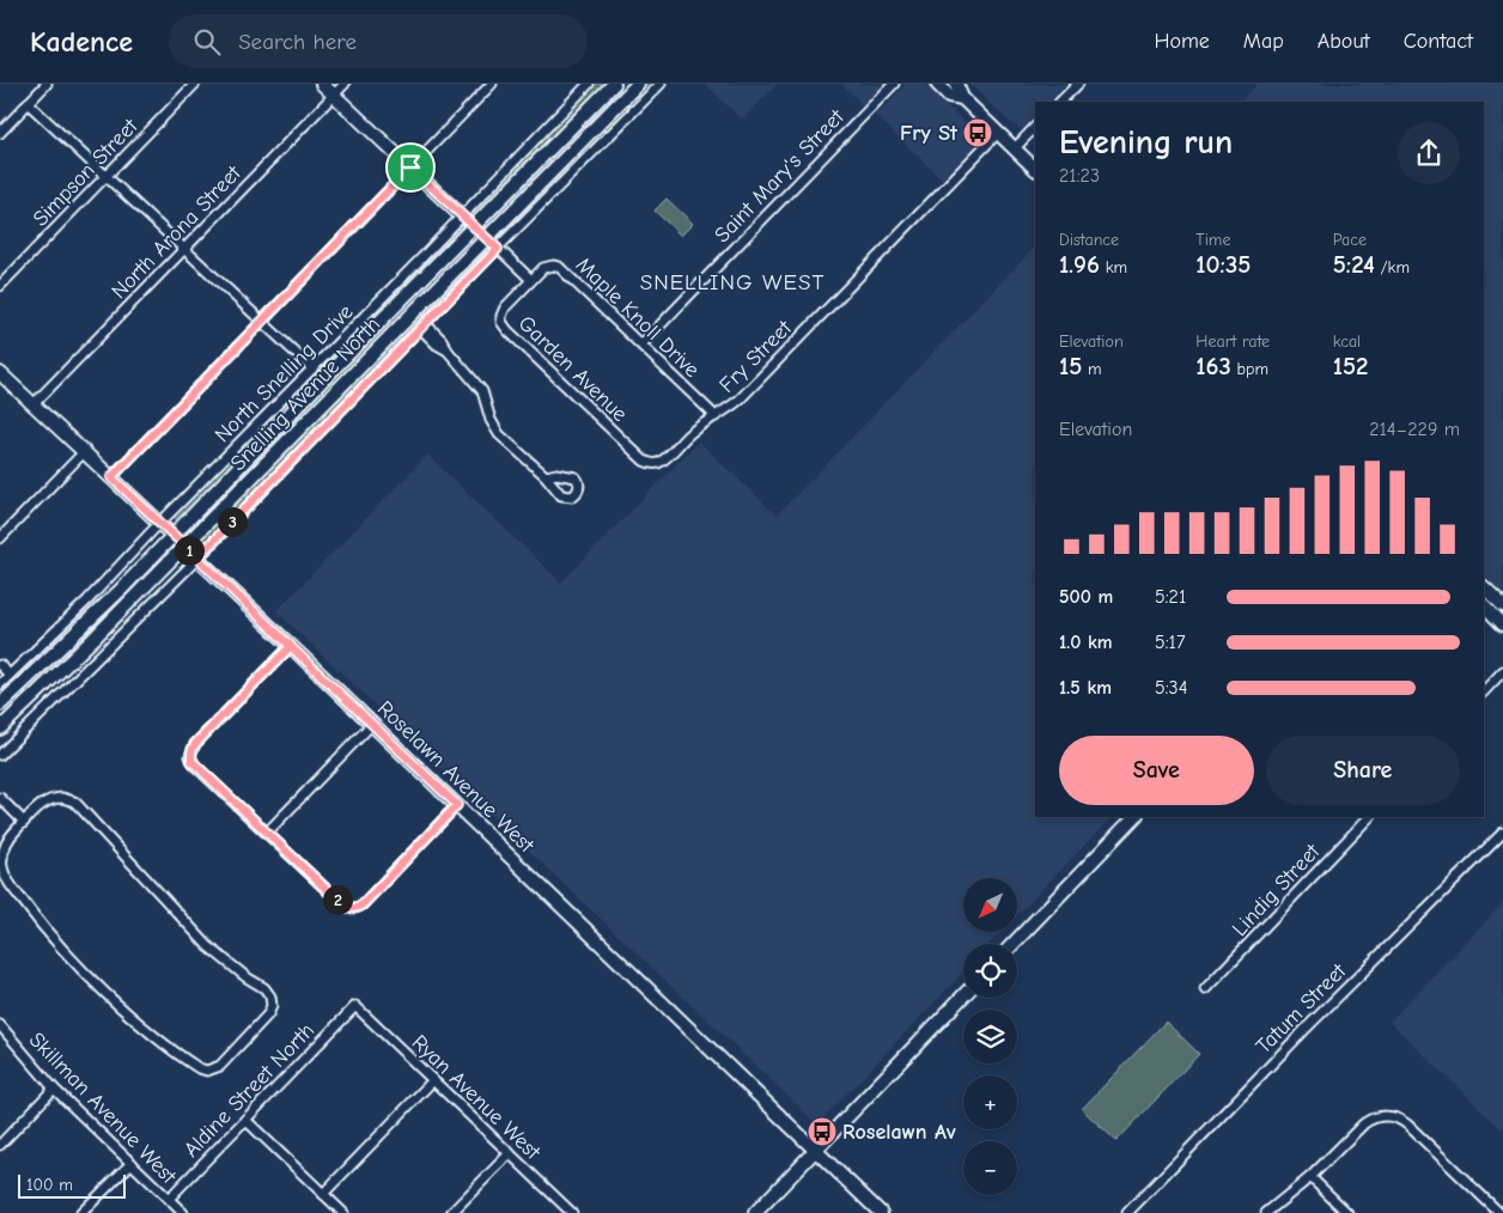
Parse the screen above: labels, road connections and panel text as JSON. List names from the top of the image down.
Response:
{
  "streets": {
    "main road": ["Snelling Avenue North", "Roselawn Avenue West"],
    "street": [
      "Simpson Street",
      "Saint Mary's Street",
      "North Arona Street",
      "Maple Knoll Drive",
      "Fry Street",
      "Garden Avenue",
      "North Snelling Drive",
      "Lindig Street",
      "Tatum Street",
      "Aldine Street North",
      "Ryan Avenue West",
      "Skillman Avenue West"
    ]
  },
  "crossings": [
    ["Saint Mary's Street", "Maple Knoll Drive"],
    ["North Arona Street", "Roselawn Avenue West"],
    ["Maple Knoll Drive", "Fry Street"],
    ["Maple Knoll Drive", "Garden Avenue"],
    ["Fry Street", "Garden Avenue"],
    ["Garden Avenue", "North Snelling Drive"],
    ["Garden Avenue", "Snelling Avenue North"],
    ["North Snelling Drive", "Roselawn Avenue West"],
    ["Snelling Avenue North", "Roselawn Avenue West"],
    ["Aldine Street North", "Ryan Avenue West"],
    ["Aldine Street North", "Skillman Avenue West"]
  ],
  "districts": ["SNELLING WEST"],
  "places": {
    "bus stop": ["Fry St", "Roselawn Av"]
  },
  "scale_bar": "100 m",
  "north": "bottom left",
  "page": {
    "header": "Kadence",
    "search": "Search here",
    "nav": [
      "Home",
      "Map",
      "About",
      "Contact"
    ],
    "heading": ["Evening run", "21:23"],
    "stats": [
      ["Distance", "1.96 km"],
      ["Time", "10:35"],
      ["Pace", "5:24 /km"],
      ["Elevation", "15 m"],
      ["Heart rate", "163 bpm"],
      ["kcal", "152"]
    ],
    "chart": ["Elevation", "214–229 m"],
    "pins": ["3", "1", "2"],
    "list": [
      {
        "name": "500 m",
        "note": "5:21"
      },
      {
        "name": "1.0 km",
        "note": "5:17"
      },
      {
        "name": "1.5 km",
        "note": "5:34"
      }
    ],
    "buttons": ["Save", "Share"],
    "map_buttons": ["+", "−"],
    "scale": "100 m"
  }
}
